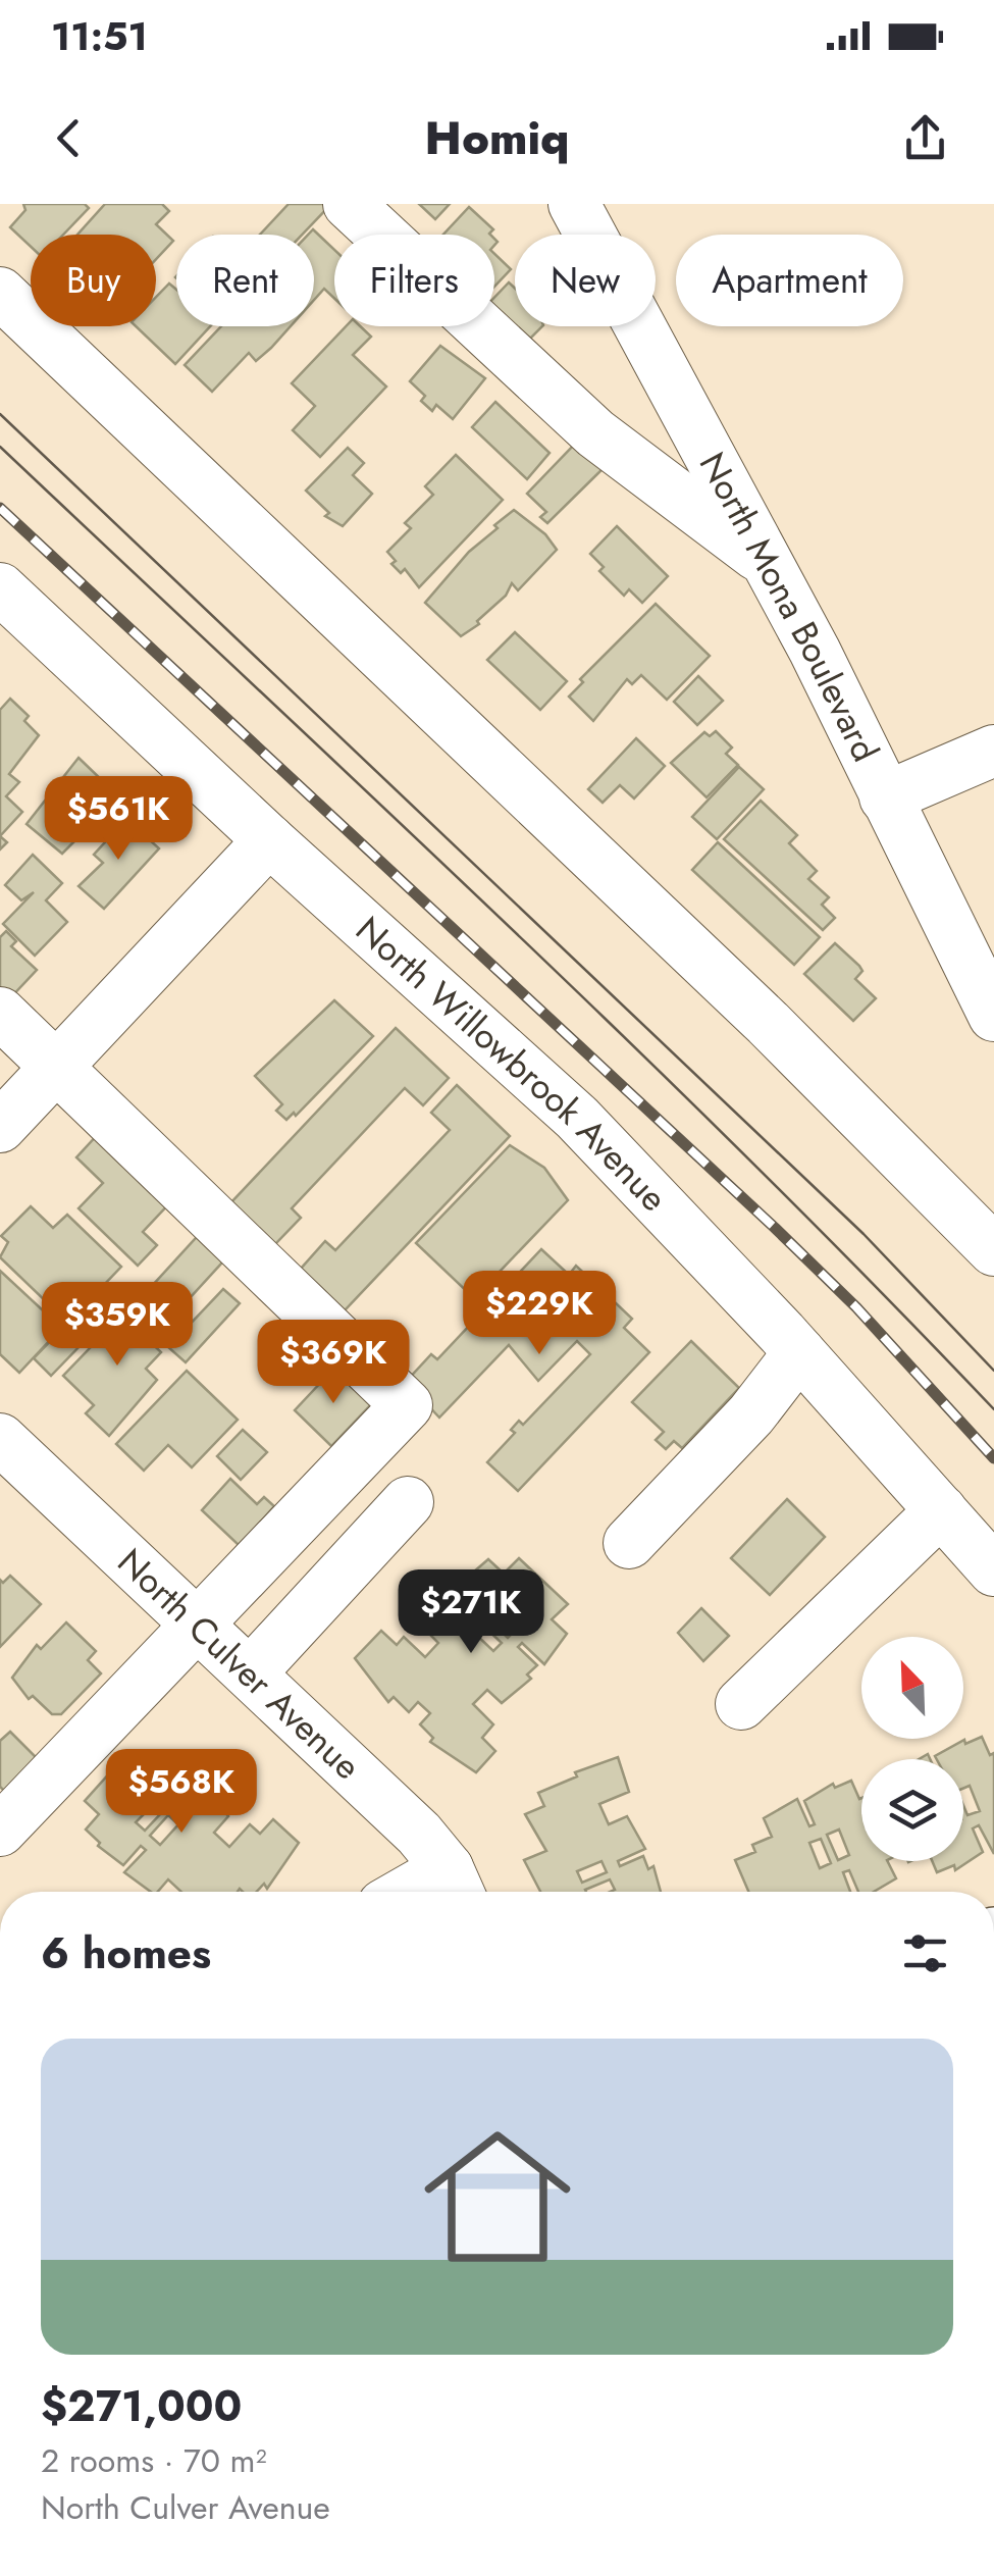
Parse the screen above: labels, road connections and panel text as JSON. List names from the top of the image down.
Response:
{
  "streets": {
    "street": ["North Mona Boulevard", "North Willowbrook Avenue", "North Culver Avenue"]
  },
  "north": "top left",
  "page": {
    "status": "11:51",
    "header": "Homiq",
    "chip": [
      "Buy",
      "Rent",
      "Filters",
      "New",
      "Apartment"
    ],
    "price": [
      "$561K",
      "$229K",
      "$359K",
      "$369K",
      "$271K",
      "$568K"
    ],
    "heading": "6 homes",
    "list": [
      {
        "name": "$271,000",
        "note": "2 rooms · 70 m² · North Culver Avenue"
      }
    ]
  }
}
